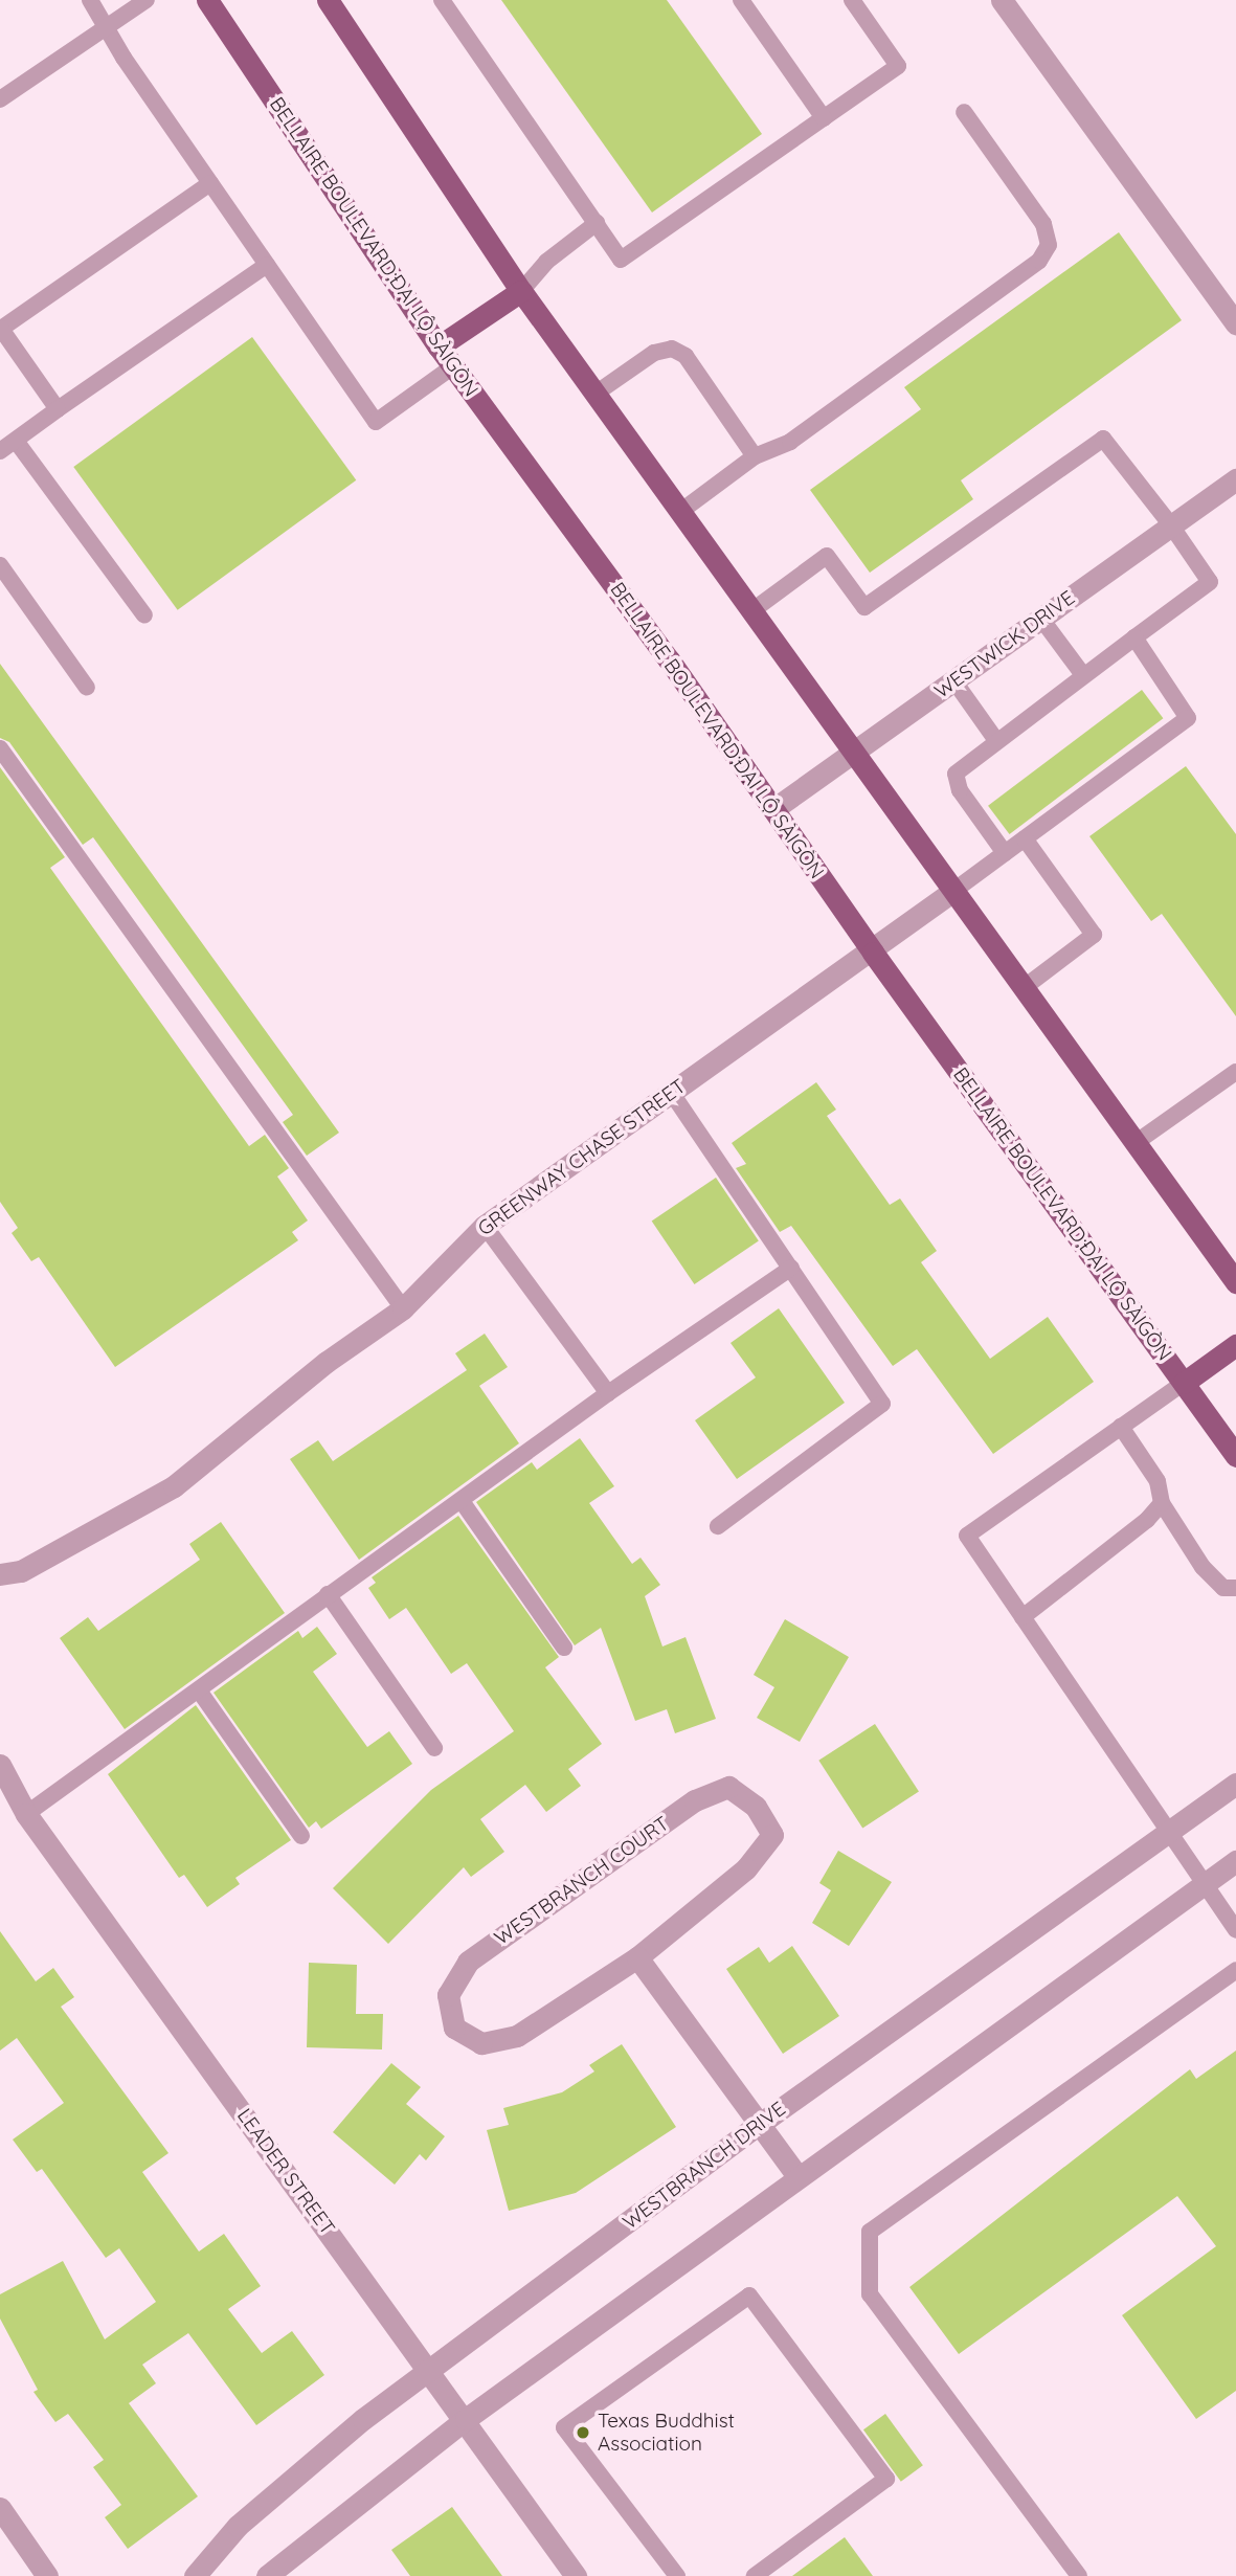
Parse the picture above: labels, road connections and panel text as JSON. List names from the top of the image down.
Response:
{
  "streets": {
    "main road": ["BELLAIRE BOULEVARD;ĐẠI LỘ SÀIGÒN"],
    "street": [
      "WESTWICK DRIVE",
      "GREENWAY CHASE STREET",
      "WESTBRANCH COURT",
      "WESTBRANCH DRIVE",
      "LEADER STREET"
    ]
  },
  "crossings": [
    ["BELLAIRE BOULEVARD;ĐẠI LỘ SÀIGÒN", "WESTWICK DRIVE"],
    ["BELLAIRE BOULEVARD;ĐẠI LỘ SÀIGÒN", "GREENWAY CHASE STREET"],
    ["WESTBRANCH DRIVE", "LEADER STREET"]
  ],
  "places": ["Texas Buddhist Association"]
}
